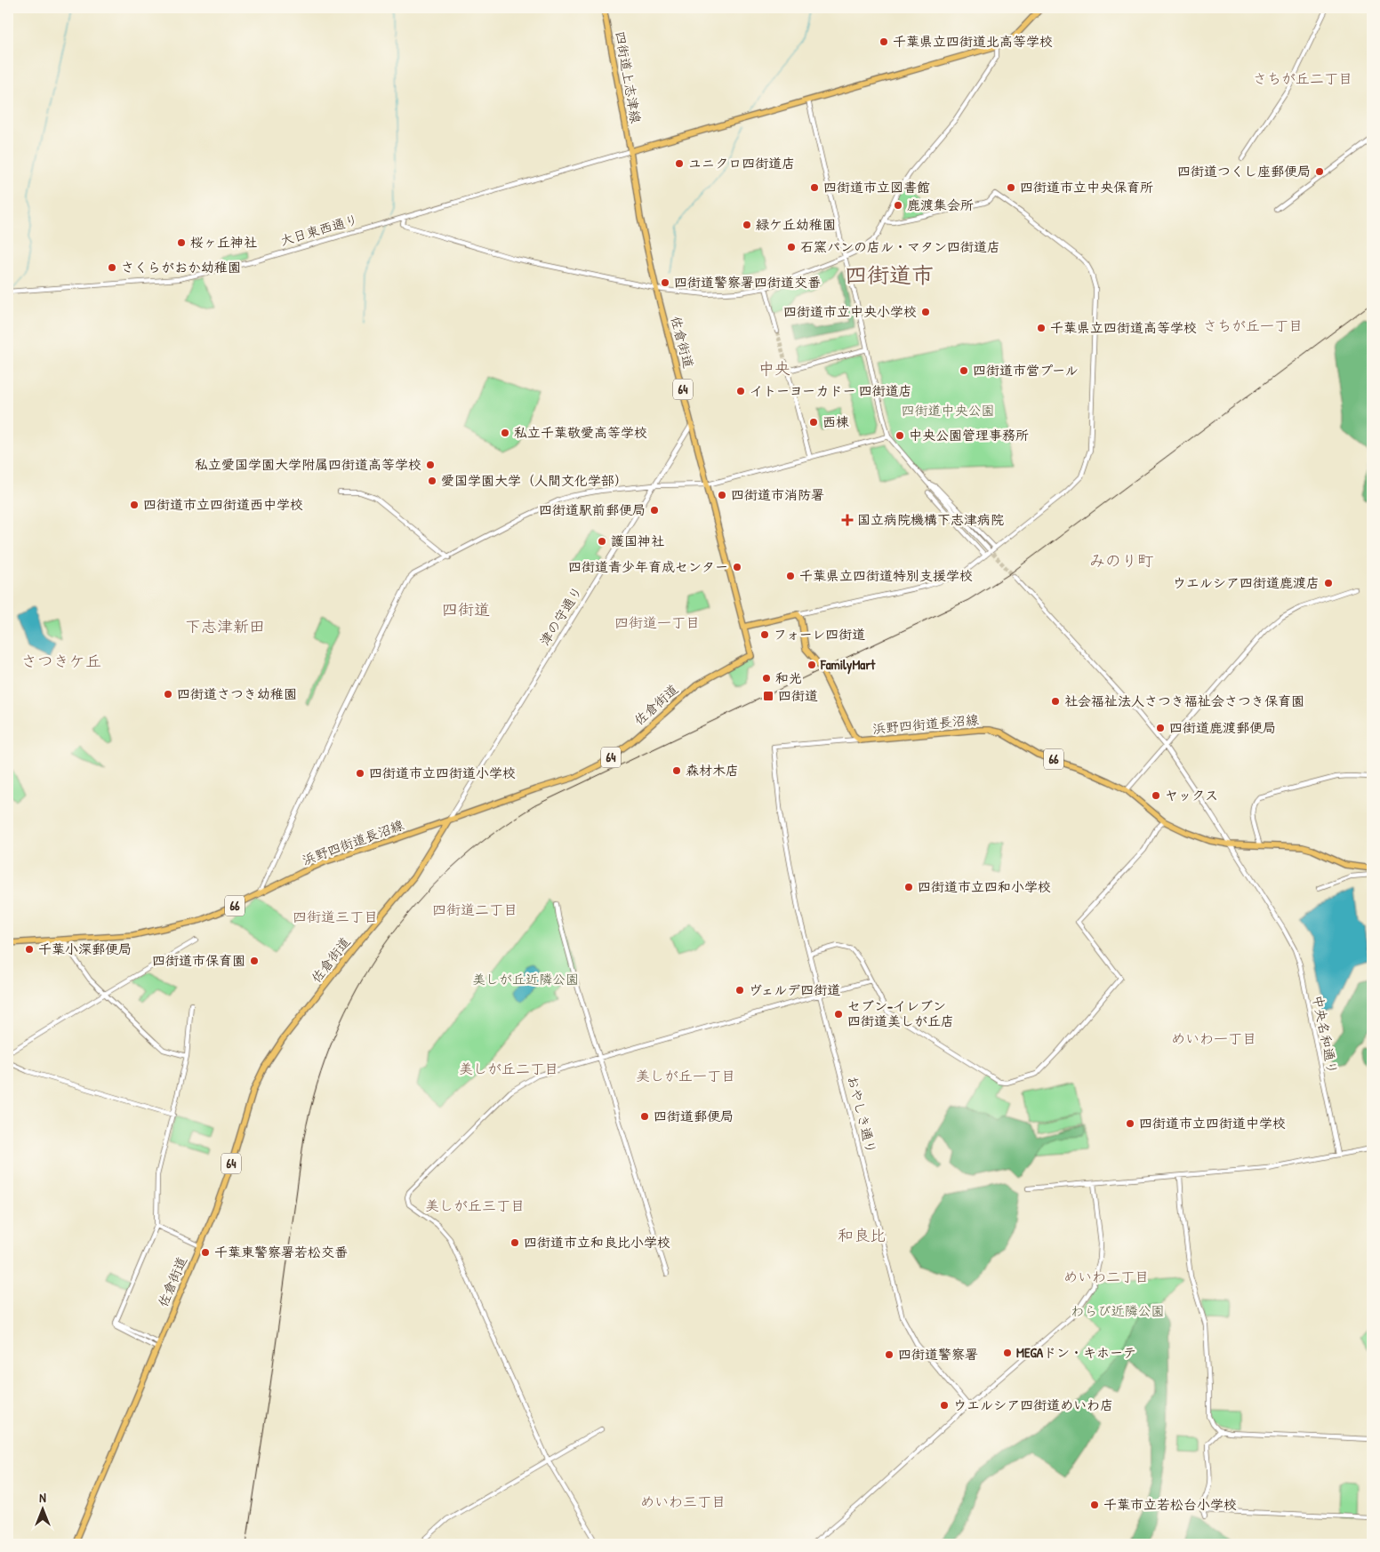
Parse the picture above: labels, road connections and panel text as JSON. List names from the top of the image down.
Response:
{
  "streets": {
    "main road": [
      "四街道上志津線",
      "佐倉街道",
      "64",
      "浜野四街道長沼線",
      "66"
    ],
    "street": [
      "大日東西通り",
      "津の守通り",
      "中央名和通り",
      "おやしき通り"
    ]
  },
  "crossings": [
    ["四街道上志津線", "大日東西通り"],
    ["四街道上志津線", "佐倉街道"],
    ["大日東西通り", "佐倉街道"],
    ["佐倉街道", "津の守通り"],
    ["佐倉街道", "浜野四街道長沼線"],
    ["津の守通り", "浜野四街道長沼線"],
    ["浜野四街道長沼線", "中央名和通り"],
    ["浜野四街道長沼線", "おやしき通り"]
  ],
  "districts": [
    "さちが丘二丁目",
    "四街道市",
    "さちが丘一丁目",
    "中央",
    "みのり町",
    "四街道",
    "四街道一丁目",
    "下志津新田",
    "さつきケ丘",
    "四街道二丁目",
    "四街道三丁目",
    "めいわ一丁目",
    "美しが丘二丁目",
    "美しが丘一丁目",
    "美しが丘三丁目",
    "和良比",
    "めいわ二丁目",
    "めいわ三丁目"
  ],
  "parks": ["四街道中央公園", "美しが丘近隣公園", "わらび近隣公園"],
  "places": {
    "other": [
      "千葉県立四街道北高等学校",
      "ユニクロ四街道店",
      "四街道つくし座郵便局",
      "四街道市立図書館",
      "四街道市立中央保育所",
      "鹿渡集会所",
      "緑ケ丘幼稚園",
      "桜ヶ丘神社",
      "石窯パンの店ル・マタン四街道店",
      "さくらがおか幼稚園",
      "四街道警察署四街道交番",
      "四街道市立中央小学校",
      "千葉県立四街道高等学校",
      "四街道市営プール",
      "イトーヨーカドー 四街道店",
      "西棟",
      "私立千葉敬愛高等学校",
      "中央公園管理事務所",
      "私立愛国学園大学附属四街道高等学校",
      "愛国学園大学（人間文化学部）",
      "四街道市消防署",
      "四街道市立四街道西中学校",
      "四街道駅前郵便局",
      "護国神社",
      "四街道青少年育成センター",
      "千葉県立四街道特別支援学校",
      "ウエルシア四街道鹿渡店",
      "フォーレ四街道",
      "FamilyMart",
      "和光",
      "四街道さつき幼稚園",
      "社会福祉法人さつき福祉会さつき保育園",
      "四街道鹿渡郵便局",
      "森材木店",
      "四街道市立四街道小学校",
      "ヤックス",
      "四街道市立四和小学校",
      "千葉小深郵便局",
      "四街道市保育園",
      "ヴェルデ四街道",
      "セブン-イレブン 四街道美しが丘店",
      "四街道郵便局",
      "四街道市立四街道中学校",
      "四街道市立和良比小学校",
      "千葉東警察署若松交番",
      "MEGAドン・キホーテ",
      "四街道警察署",
      "ウエルシア四街道めいわ店",
      "千葉市立若松台小学校"
    ],
    "health": ["国立病院機構下志津病院"],
    "transit": ["四街道"]
  },
  "north": "top"
}
